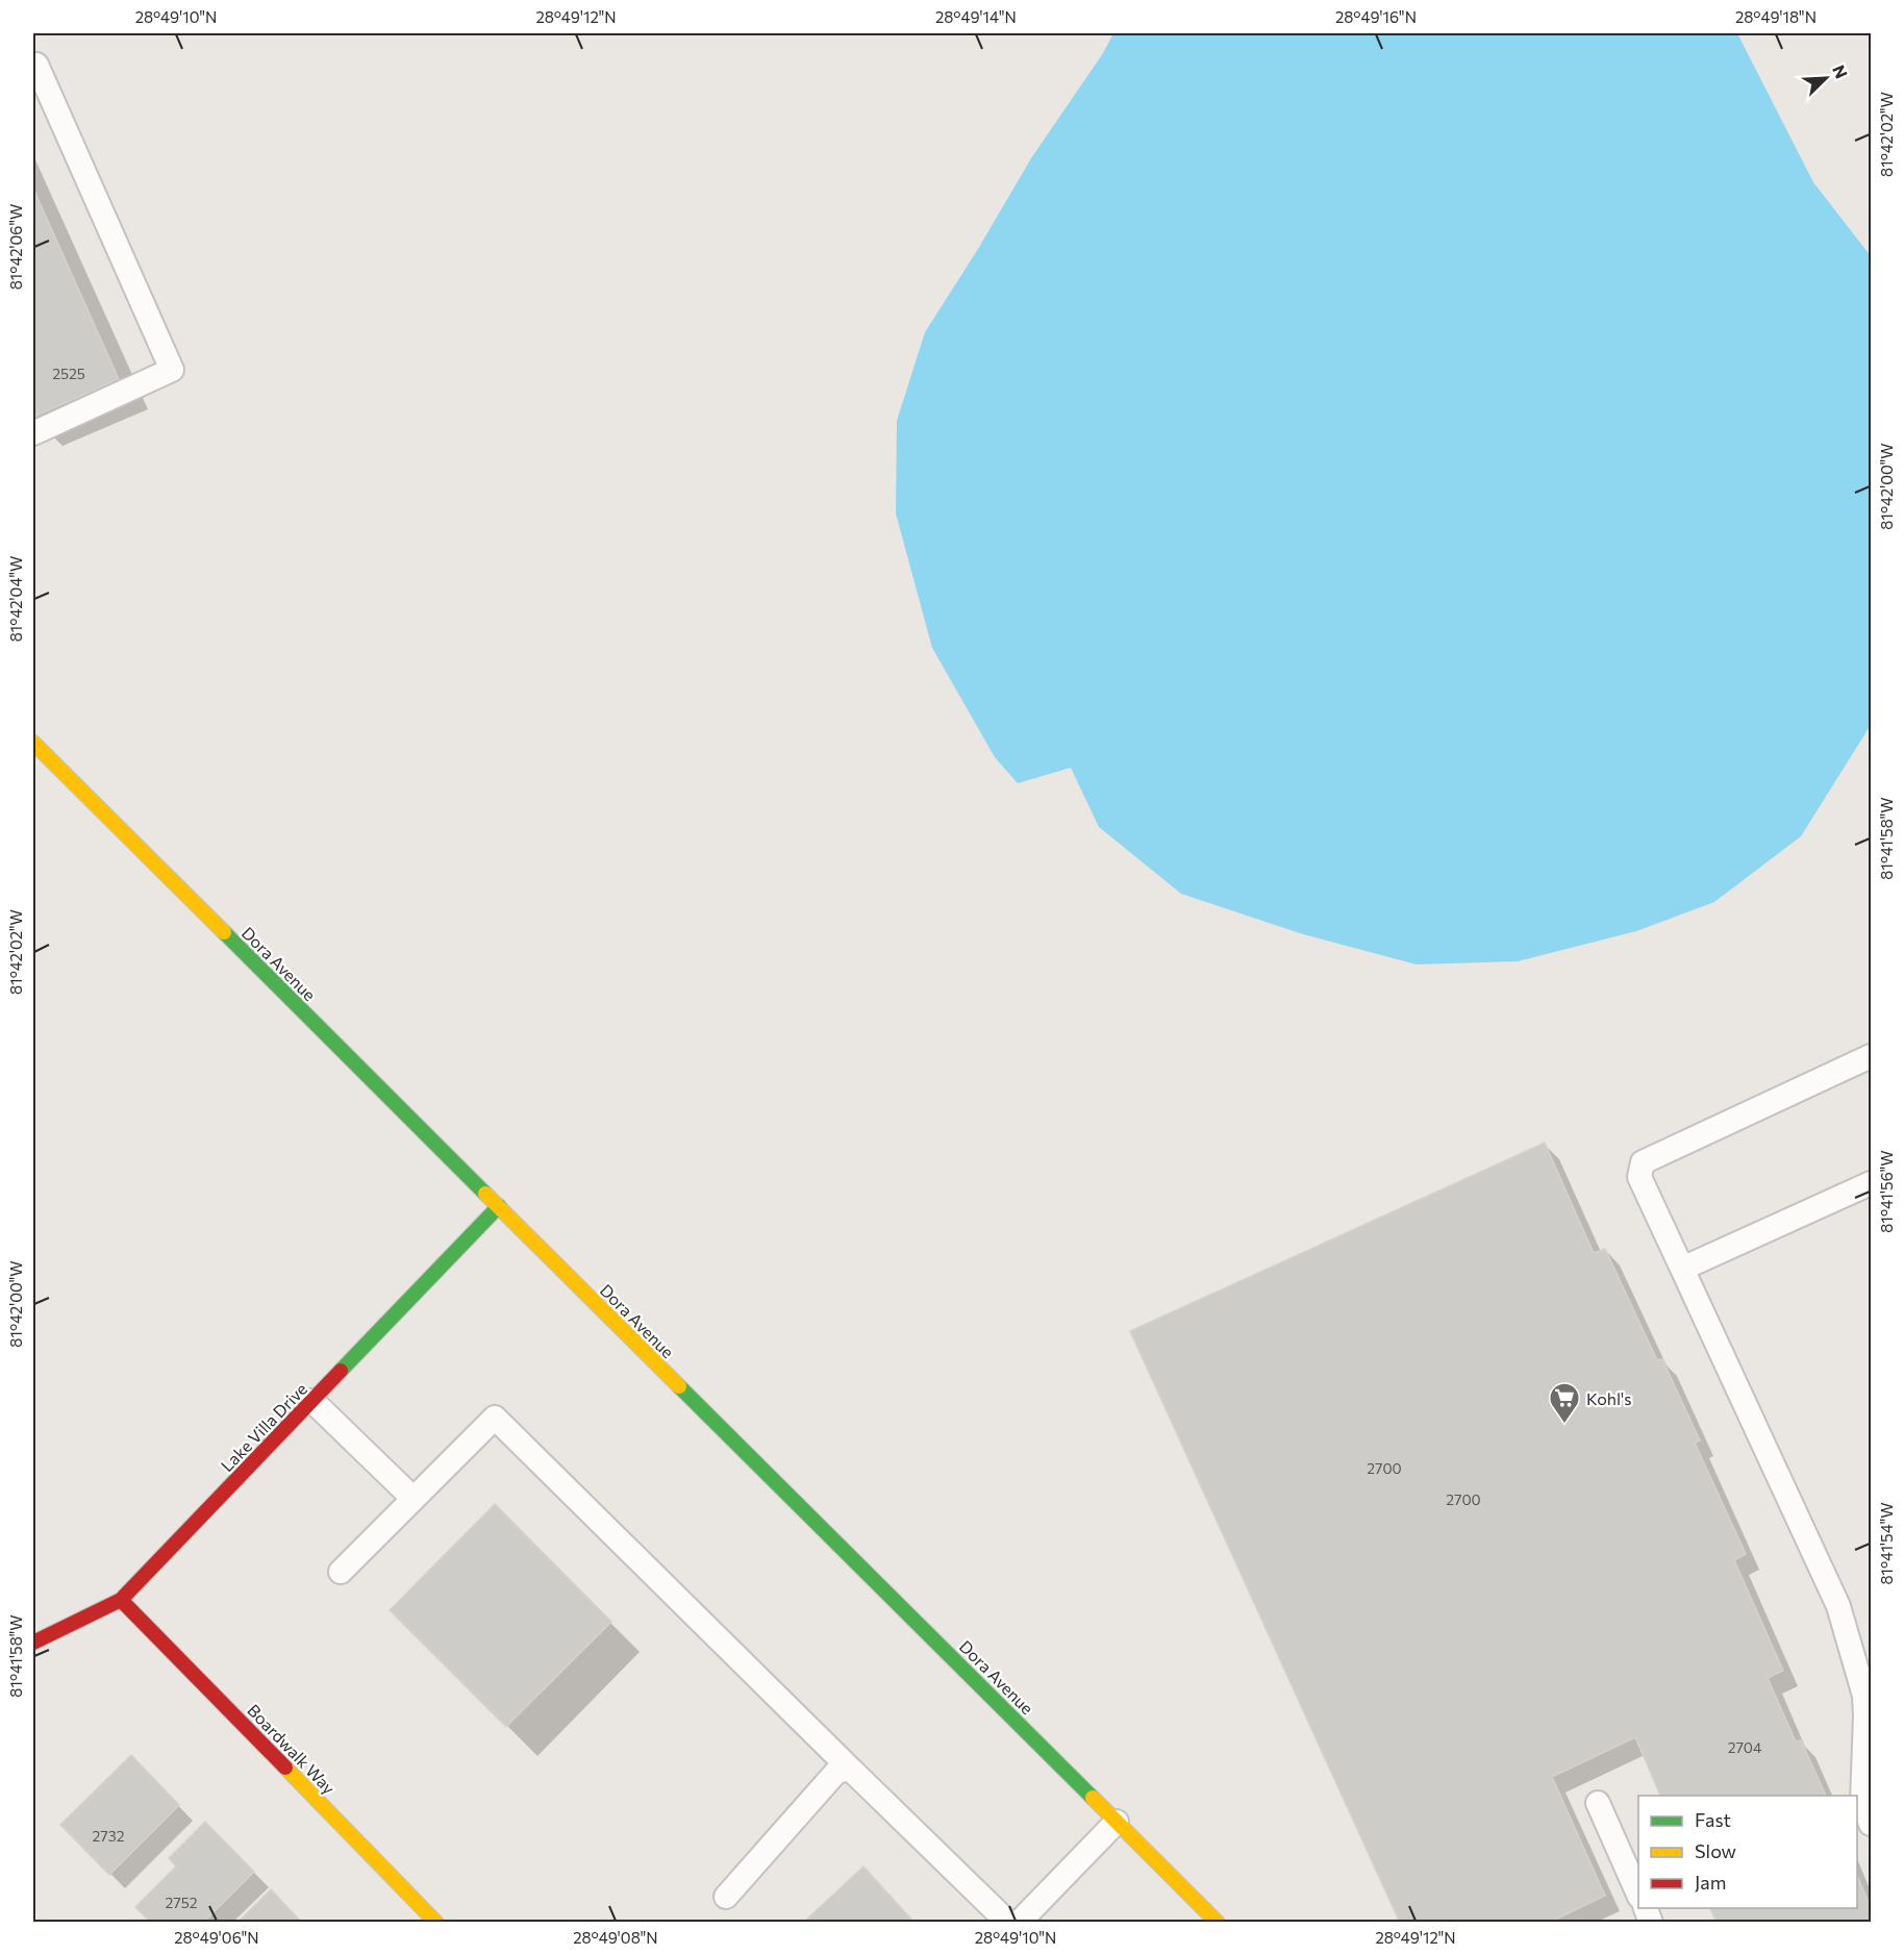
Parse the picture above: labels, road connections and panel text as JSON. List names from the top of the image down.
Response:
{
  "streets": {
    "street": ["Dora Avenue", "Lake Villa Drive", "Boardwalk Way"]
  },
  "crossings": [
    ["Dora Avenue", "Lake Villa Drive"],
    ["Lake Villa Drive", "Boardwalk Way"]
  ],
  "places": {
    "supermarket": ["Kohl's"]
  },
  "house_numbers": [
    "2525",
    "2700",
    "2700",
    "2704",
    "2732",
    "2752"
  ],
  "legend": ["Fast", "Slow", "Jam"],
  "north": "top right",
  "coordinates": [
    "28°49'10\"N",
    "28°49'12\"N",
    "28°49'14\"N",
    "28°49'16\"N",
    "28°49'18\"N",
    "81°42'02\"W",
    "81°42'06\"W",
    "81°42'00\"W",
    "81°42'04\"W",
    "81°41'58\"W",
    "81°41'56\"W",
    "81°41'54\"W",
    "28°49'06\"N",
    "28°49'08\"N"
  ]
}
